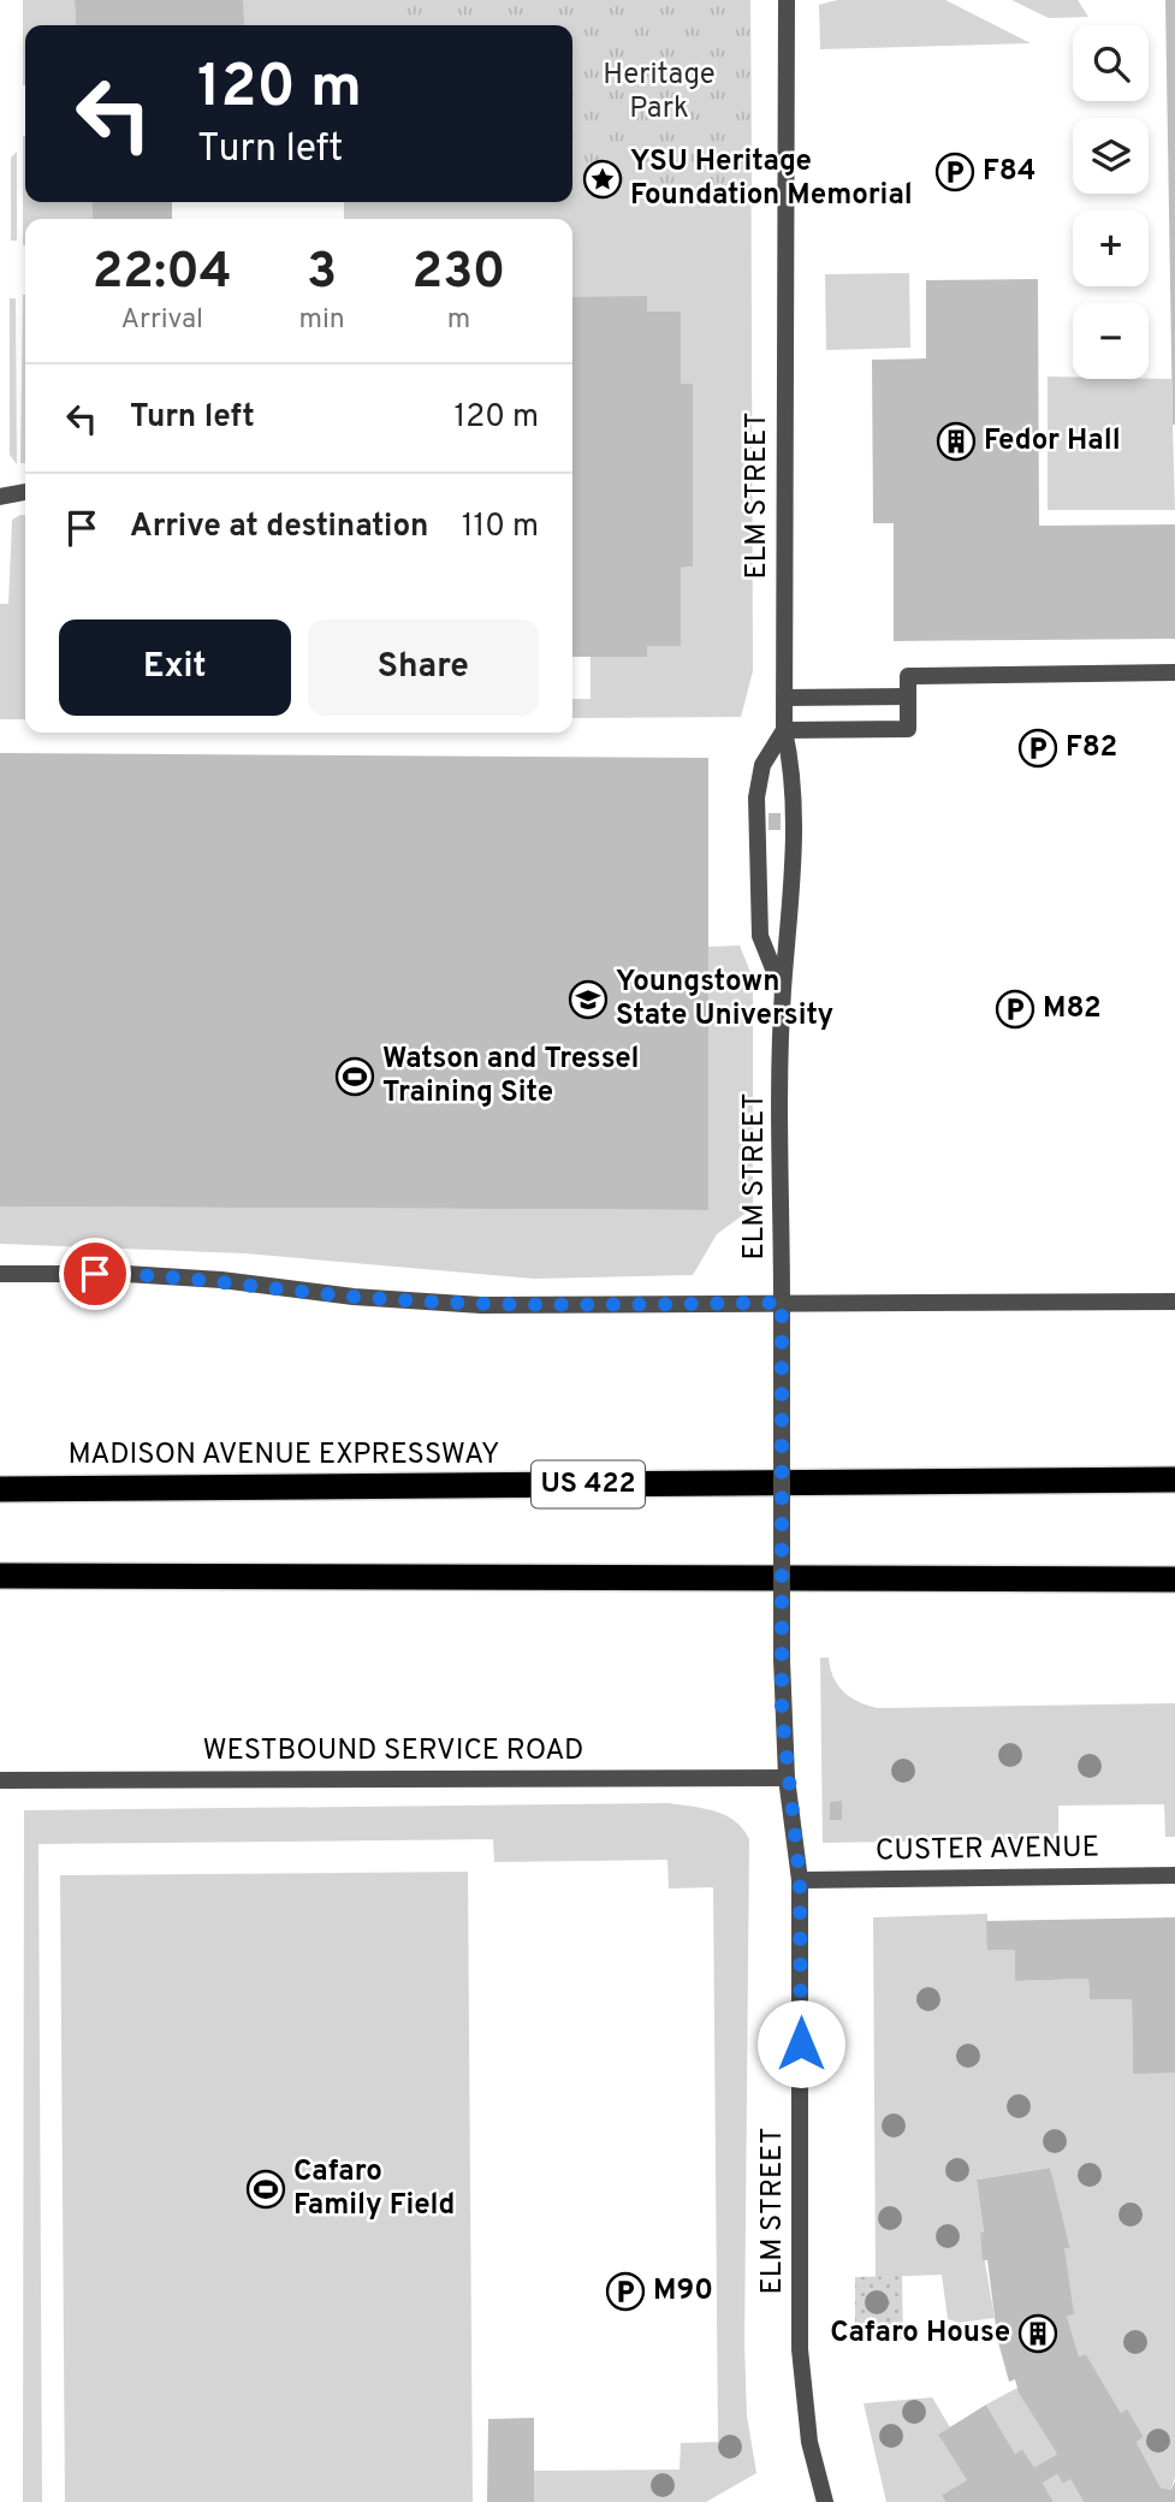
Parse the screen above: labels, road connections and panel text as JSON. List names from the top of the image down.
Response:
{
  "streets": {
    "highway": ["MADISON AVENUE EXPRESSWAY", "US 422"],
    "street": ["ELM STREET", "WESTBOUND SERVICE ROAD", "CUSTER AVENUE"]
  },
  "crossings": [
    ["ELM STREET", "WESTBOUND SERVICE ROAD"],
    ["ELM STREET", "CUSTER AVENUE"]
  ],
  "parks": ["Heritage Park"],
  "places": {
    "parking": [
      "F84",
      "F82",
      "M82",
      "M90"
    ],
    "place": ["YSU Heritage Foundation Memorial"],
    "building": ["Fedor Hall", "Cafaro House"],
    "school or university": ["Youngstown State University"],
    "sports": ["Watson and Tressel Training Site", "Cafaro Family Field"]
  },
  "page": {
    "map_buttons": ["+", "−"],
    "turn": ["120 m", "Turn left"],
    "eta": [
      "22:04",
      "Arrival",
      "3",
      "min",
      "230",
      "m"
    ],
    "list": [
      {
        "name": "Turn left",
        "value": "120 m"
      },
      {
        "name": "Arrive at destination",
        "value": "110 m"
      }
    ],
    "buttons": ["Exit", "Share"]
  }
}
